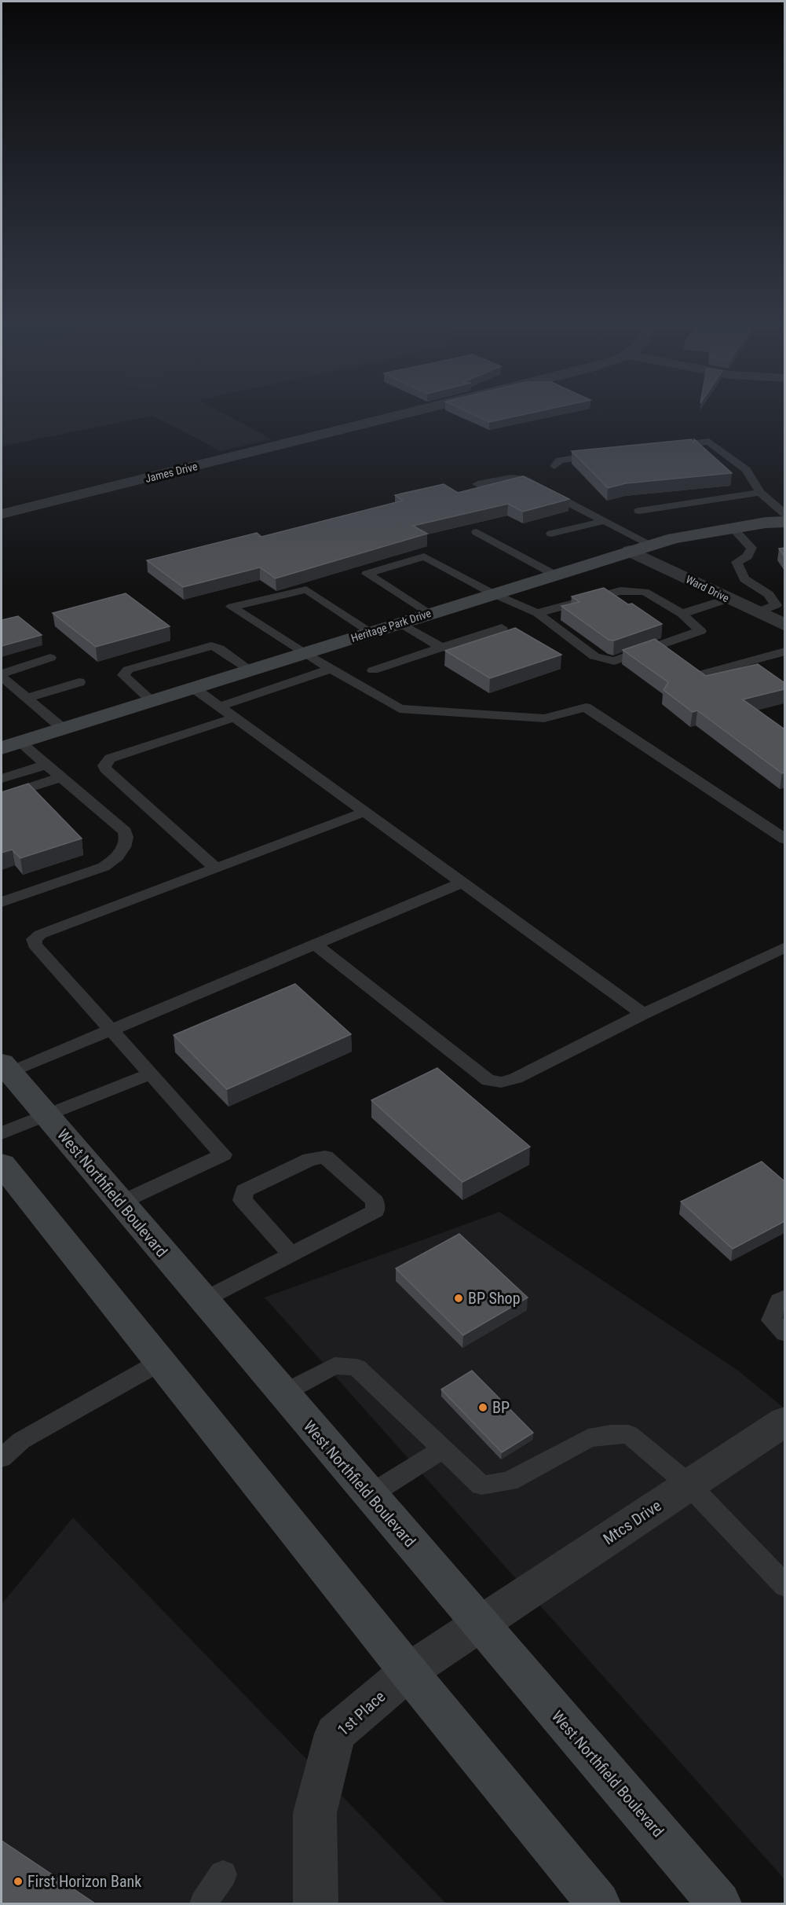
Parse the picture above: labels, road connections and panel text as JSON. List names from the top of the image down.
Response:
{
  "streets": {
    "main road": ["Heritage Park Drive", "West Northfield Boulevard"],
    "street": [
      "James Drive",
      "Ward Drive",
      "Mtcs Drive",
      "1st Place"
    ]
  },
  "crossings": [
    ["Ward Drive", "Heritage Park Drive"],
    ["West Northfield Boulevard", "Mtcs Drive"],
    ["West Northfield Boulevard", "1st Place"],
    ["Mtcs Drive", "1st Place"]
  ],
  "places": ["BP Shop", "BP", "First Horizon Bank"]
}
